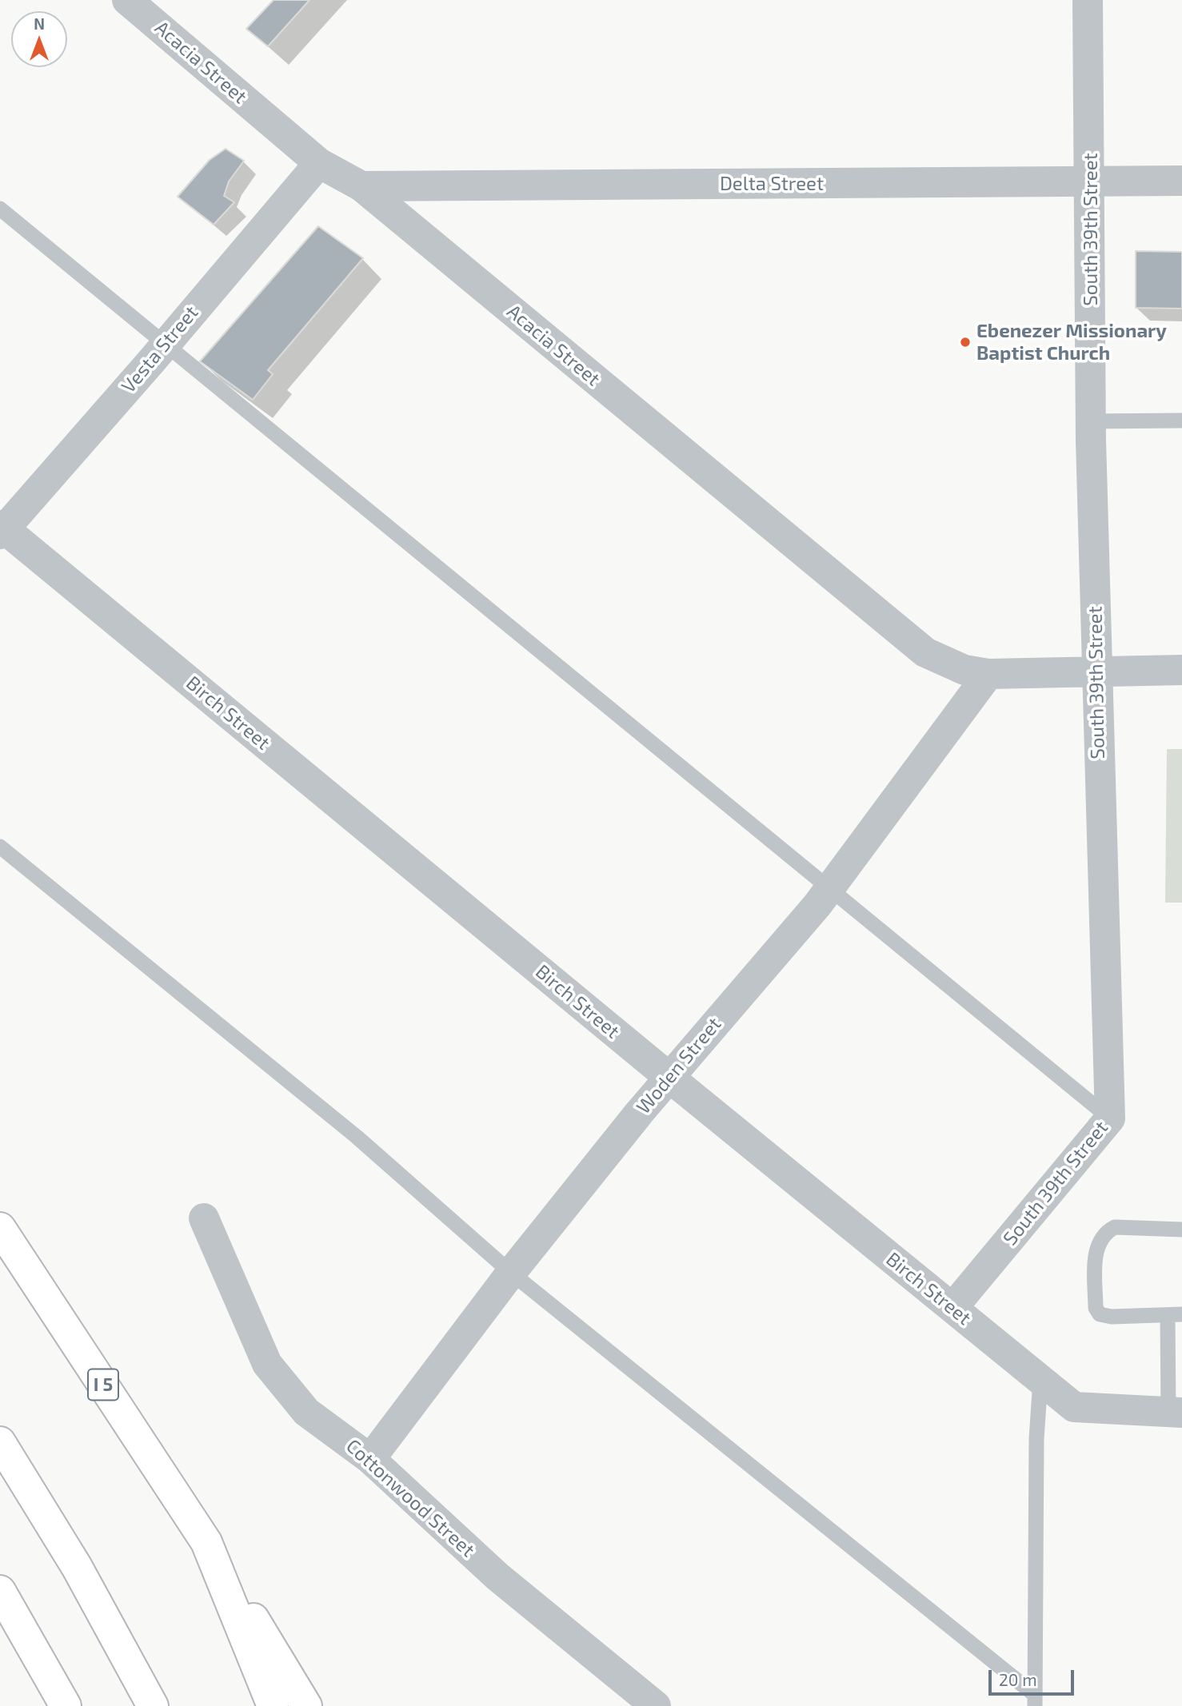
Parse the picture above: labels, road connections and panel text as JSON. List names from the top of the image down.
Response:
{
  "streets": {
    "highway": ["I 5"],
    "street": [
      "Acacia Street",
      "Delta Street",
      "South 39th Street",
      "Vesta Street",
      "Birch Street",
      "Woden Street",
      "Cottonwood Street"
    ]
  },
  "crossings": [
    ["Acacia Street", "Delta Street"],
    ["Acacia Street", "South 39th Street"],
    ["Acacia Street", "Vesta Street"],
    ["Acacia Street", "Woden Street"],
    ["Delta Street", "South 39th Street"],
    ["South 39th Street", "Birch Street"],
    ["Vesta Street", "Birch Street"],
    ["Birch Street", "Woden Street"],
    ["Woden Street", "Cottonwood Street"]
  ],
  "places": ["Ebenezer Missionary Baptist Church"],
  "scale_bar": "20 m",
  "north": "top"
}
